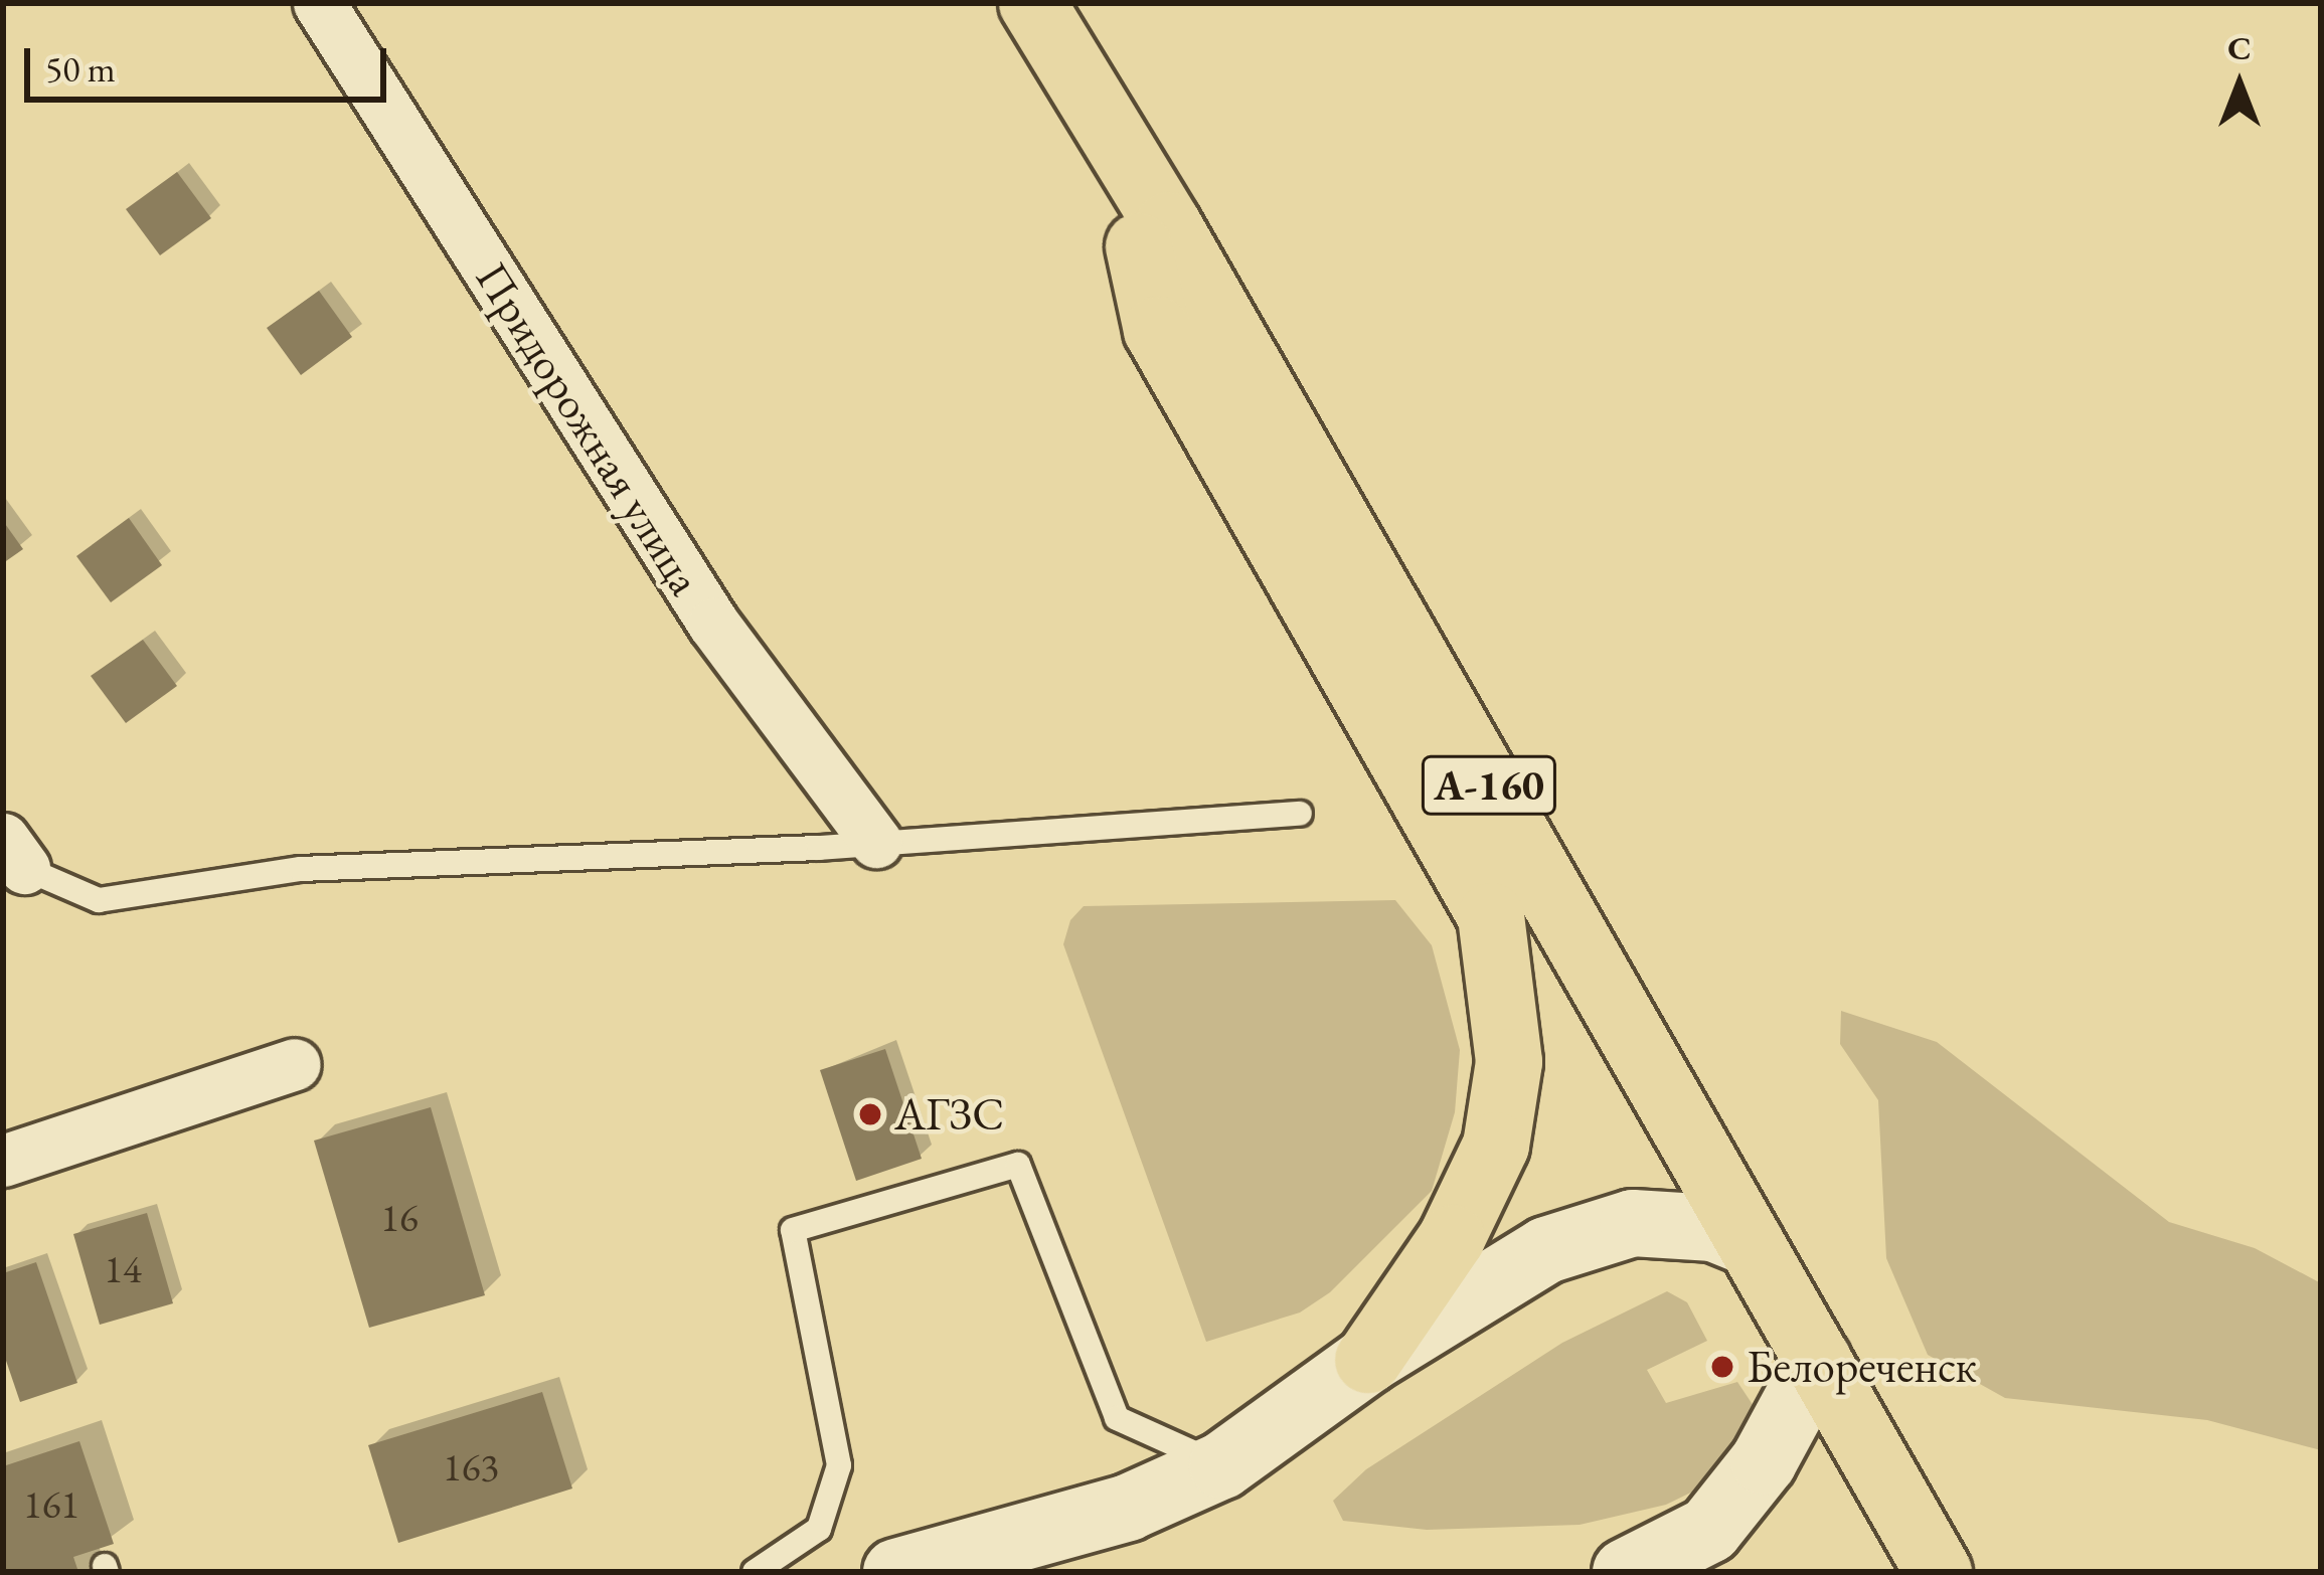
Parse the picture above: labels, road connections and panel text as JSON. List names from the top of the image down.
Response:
{
  "streets": {
    "highway": ["А-160"],
    "street": ["Придорожная улица"]
  },
  "places": ["АГЗС", "Белореченск"],
  "house_numbers": [
    "16",
    "14",
    "163",
    "161"
  ],
  "scale_bar": "50 m",
  "north": "top"
}
